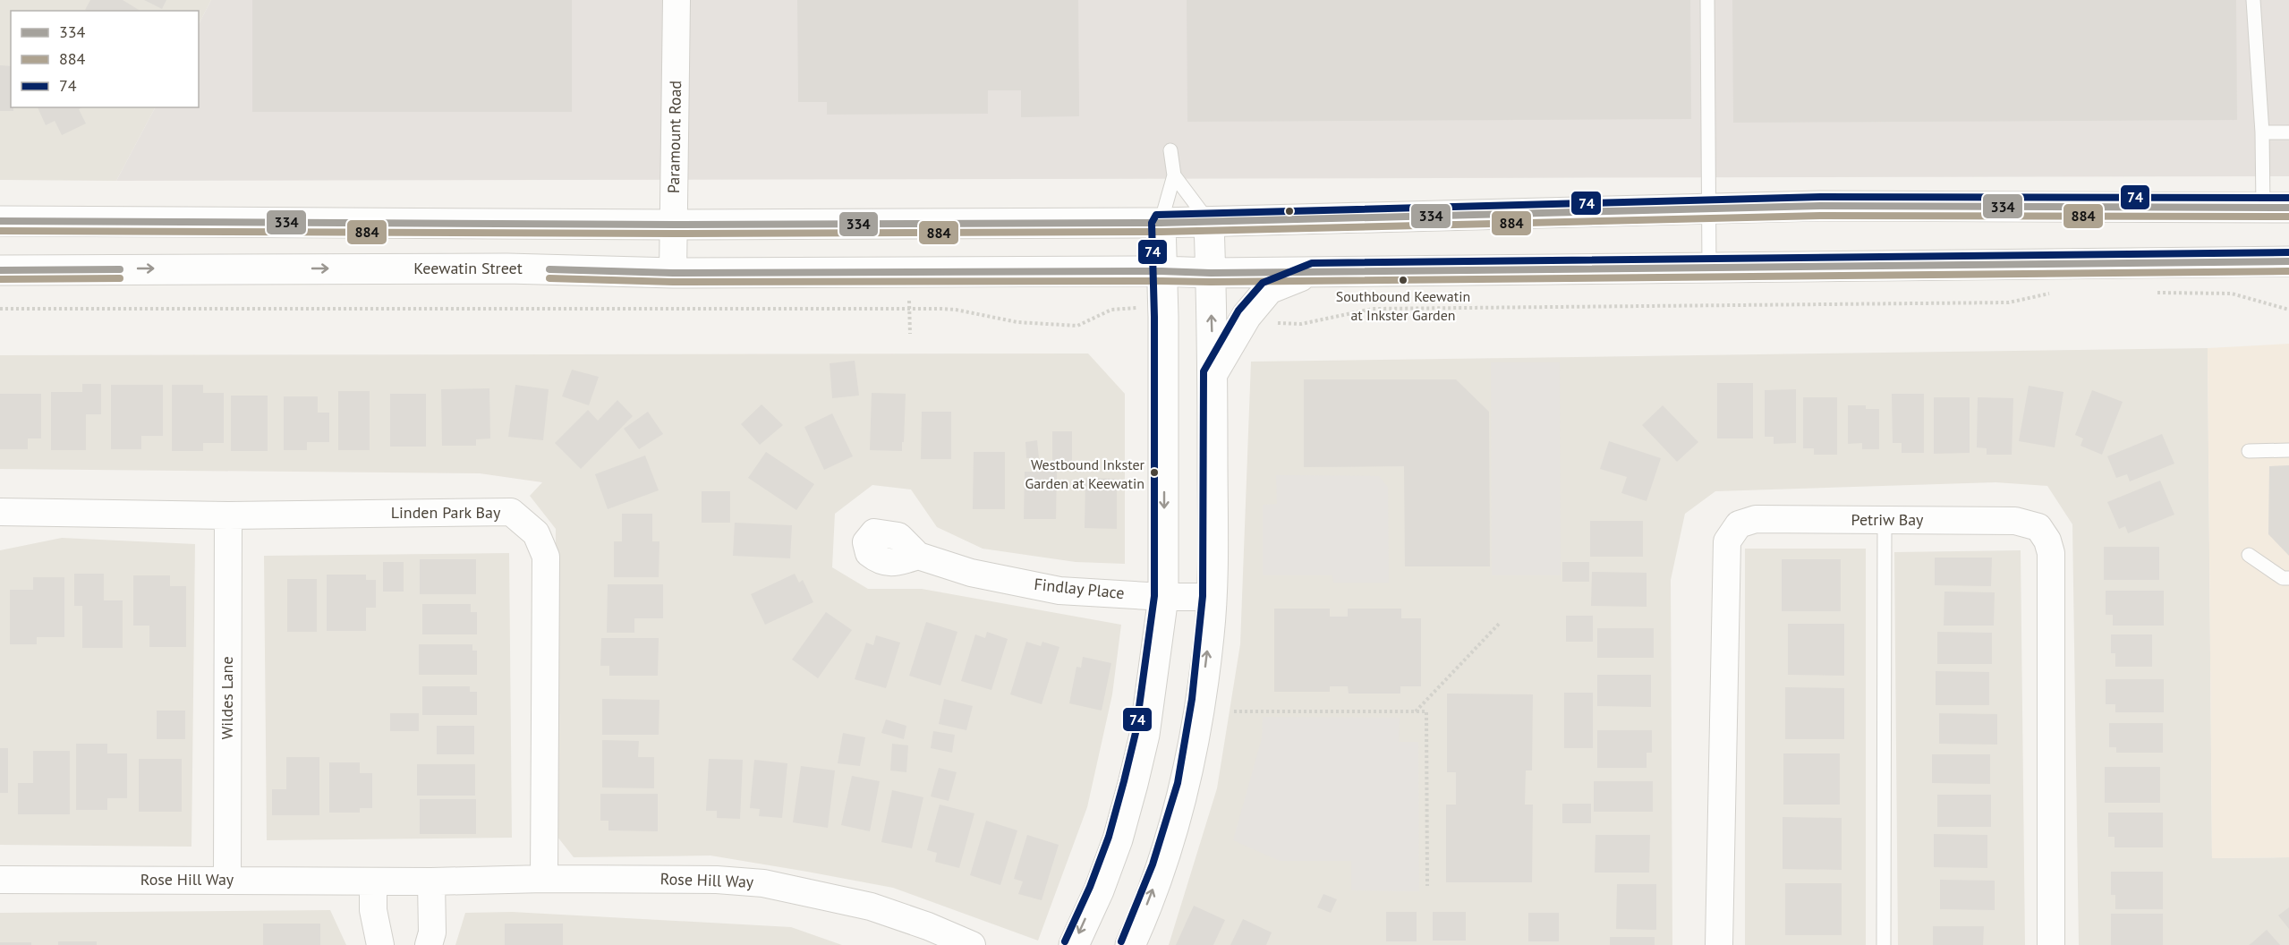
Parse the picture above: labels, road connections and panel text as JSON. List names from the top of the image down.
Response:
{
  "streets": {
    "street": [
      "Paramount Road",
      "Keewatin Street",
      "Linden Park Bay",
      "Petriw Bay",
      "Findlay Place",
      "Wildes Lane",
      "Rose Hill Way"
    ]
  },
  "crossings": [
    ["Paramount Road", "Keewatin Street"],
    ["Linden Park Bay", "Wildes Lane"],
    ["Linden Park Bay", "Rose Hill Way"],
    ["Wildes Lane", "Rose Hill Way"]
  ],
  "places": ["Southbound Keewatin at Inkster Garden", "Westbound Inkster Garden at Keewatin"],
  "lines": ["transit line 74", "transit line 334", "transit line 884"],
  "legend": ["334", "884", "74"]
}
